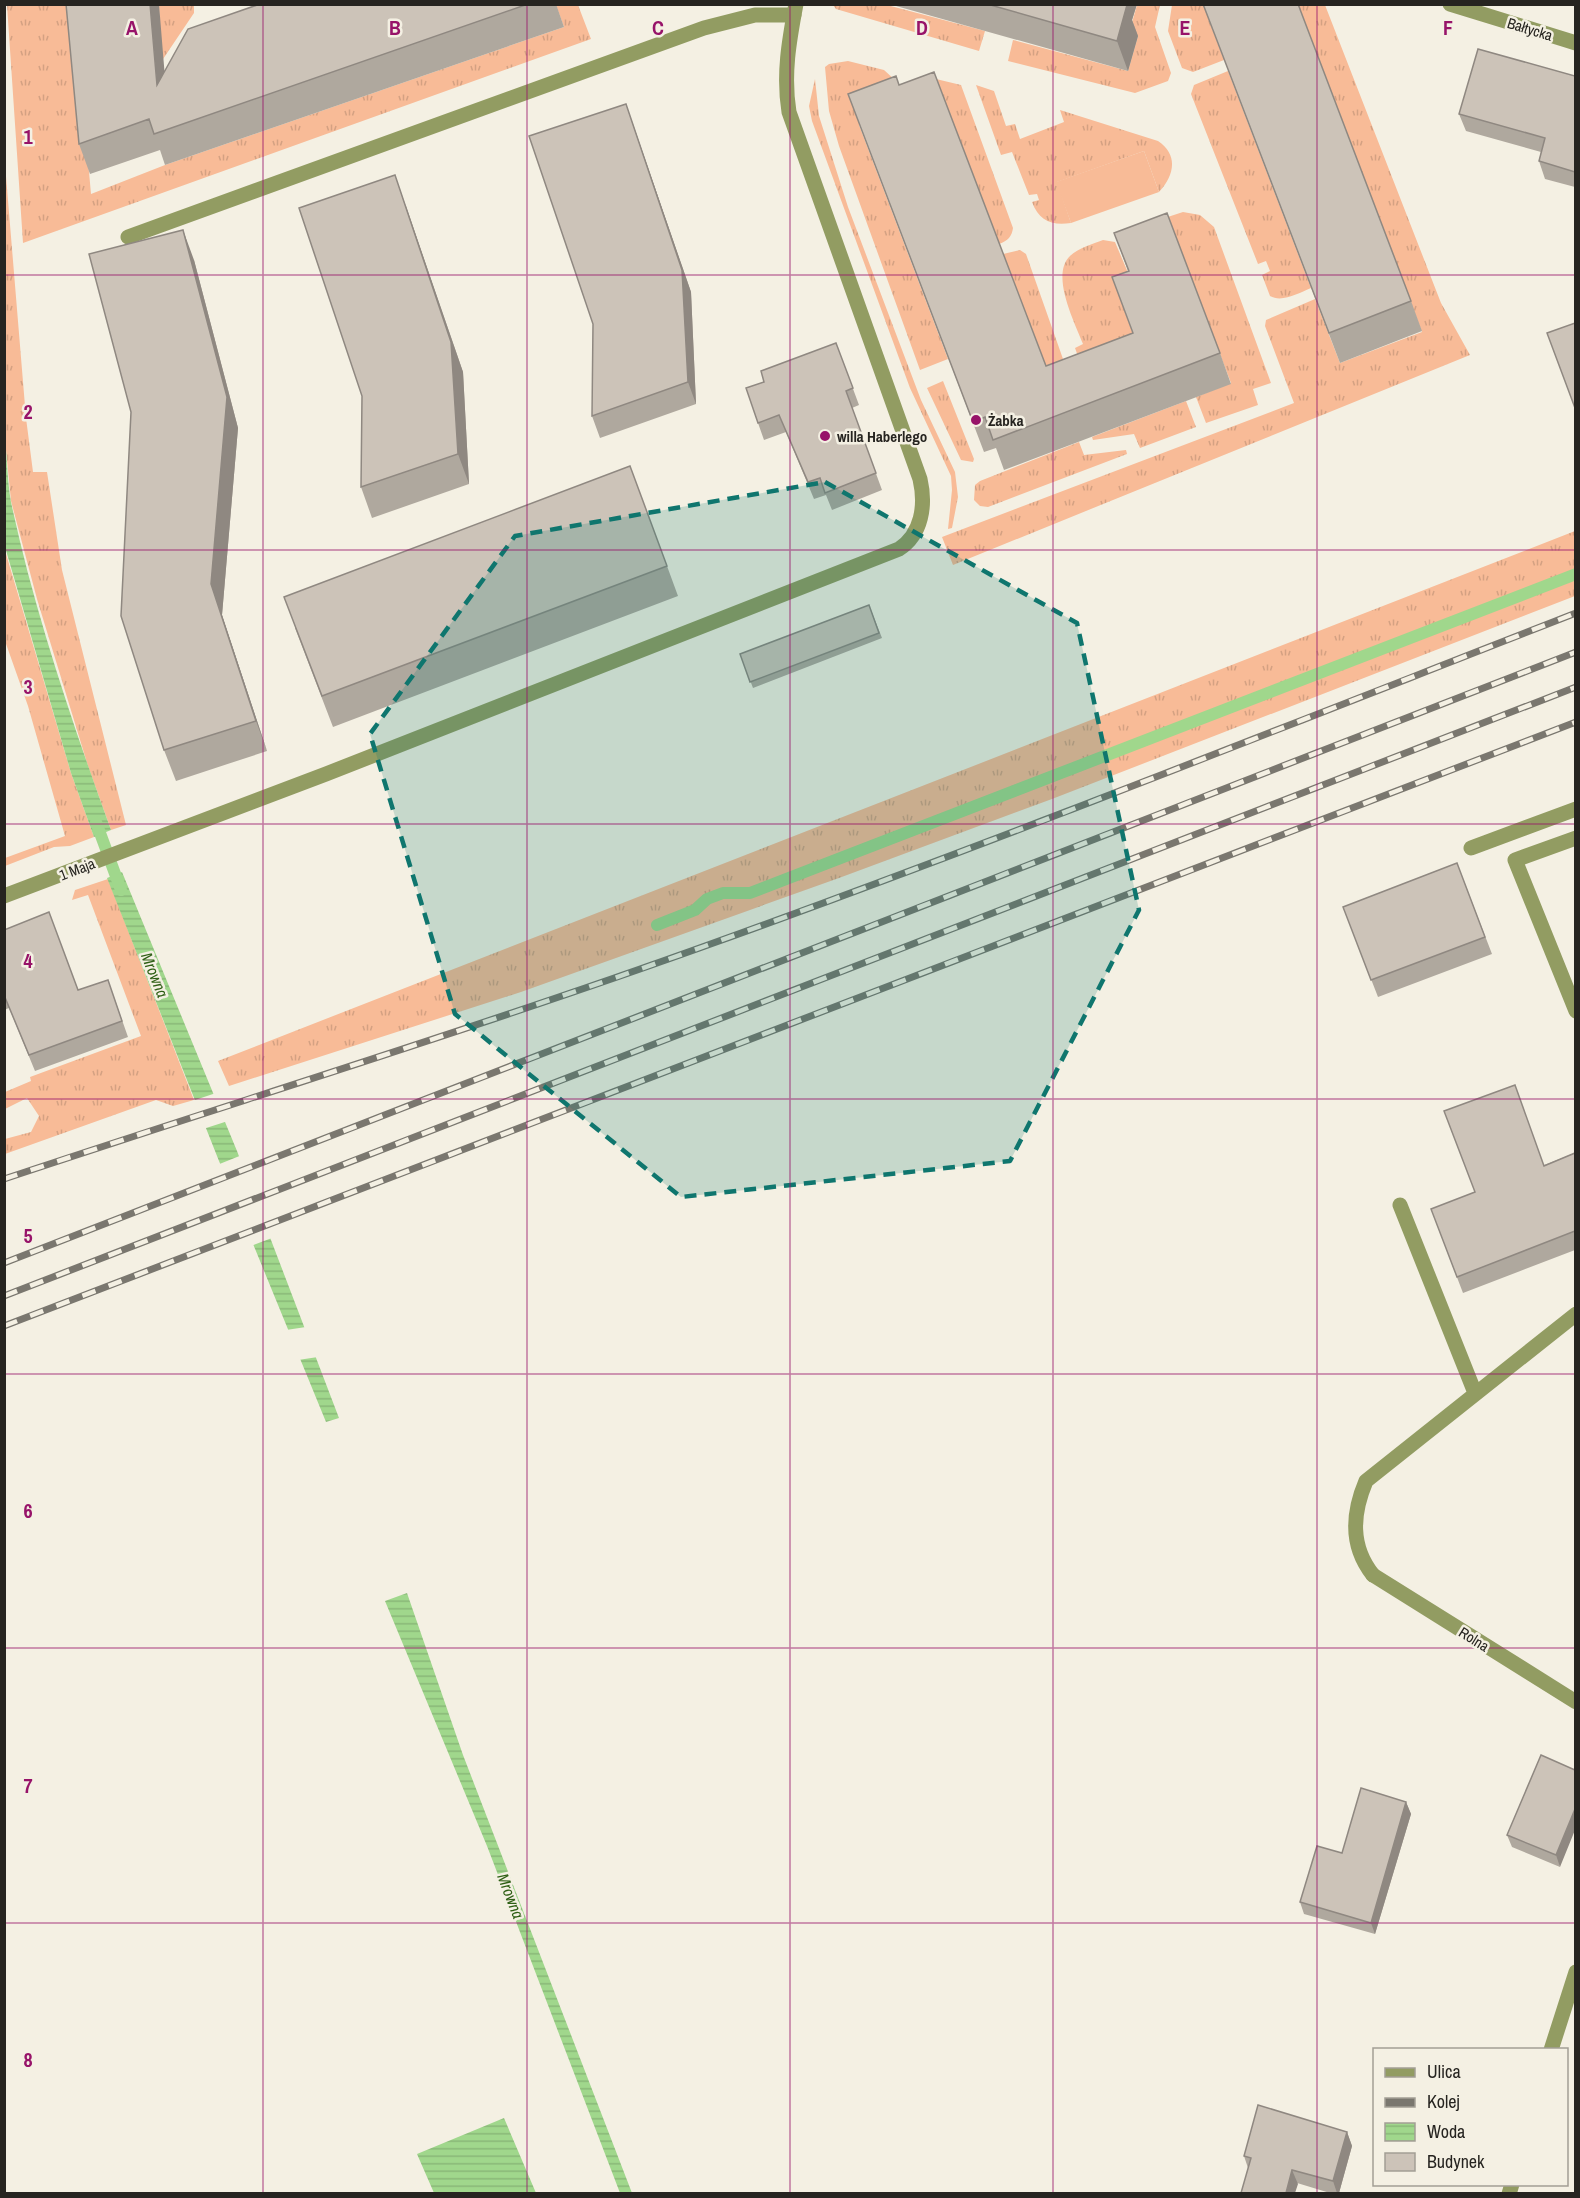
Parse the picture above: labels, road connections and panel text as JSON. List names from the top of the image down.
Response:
{
  "streets": {
    "street": ["Bałtycka", "1 Maja", "Rolna"]
  },
  "water": ["Mrowna"],
  "places": ["Żabka", "willa Haberlego"],
  "legend": [
    "Ulica",
    "Kolej",
    "Woda",
    "Budynek"
  ],
  "grid": {
    "columns": [
      "A",
      "B",
      "C",
      "D",
      "E",
      "F"
    ],
    "rows": [
      "1",
      "2",
      "3",
      "4",
      "5",
      "6",
      "7",
      "8"
    ]
  }
}
